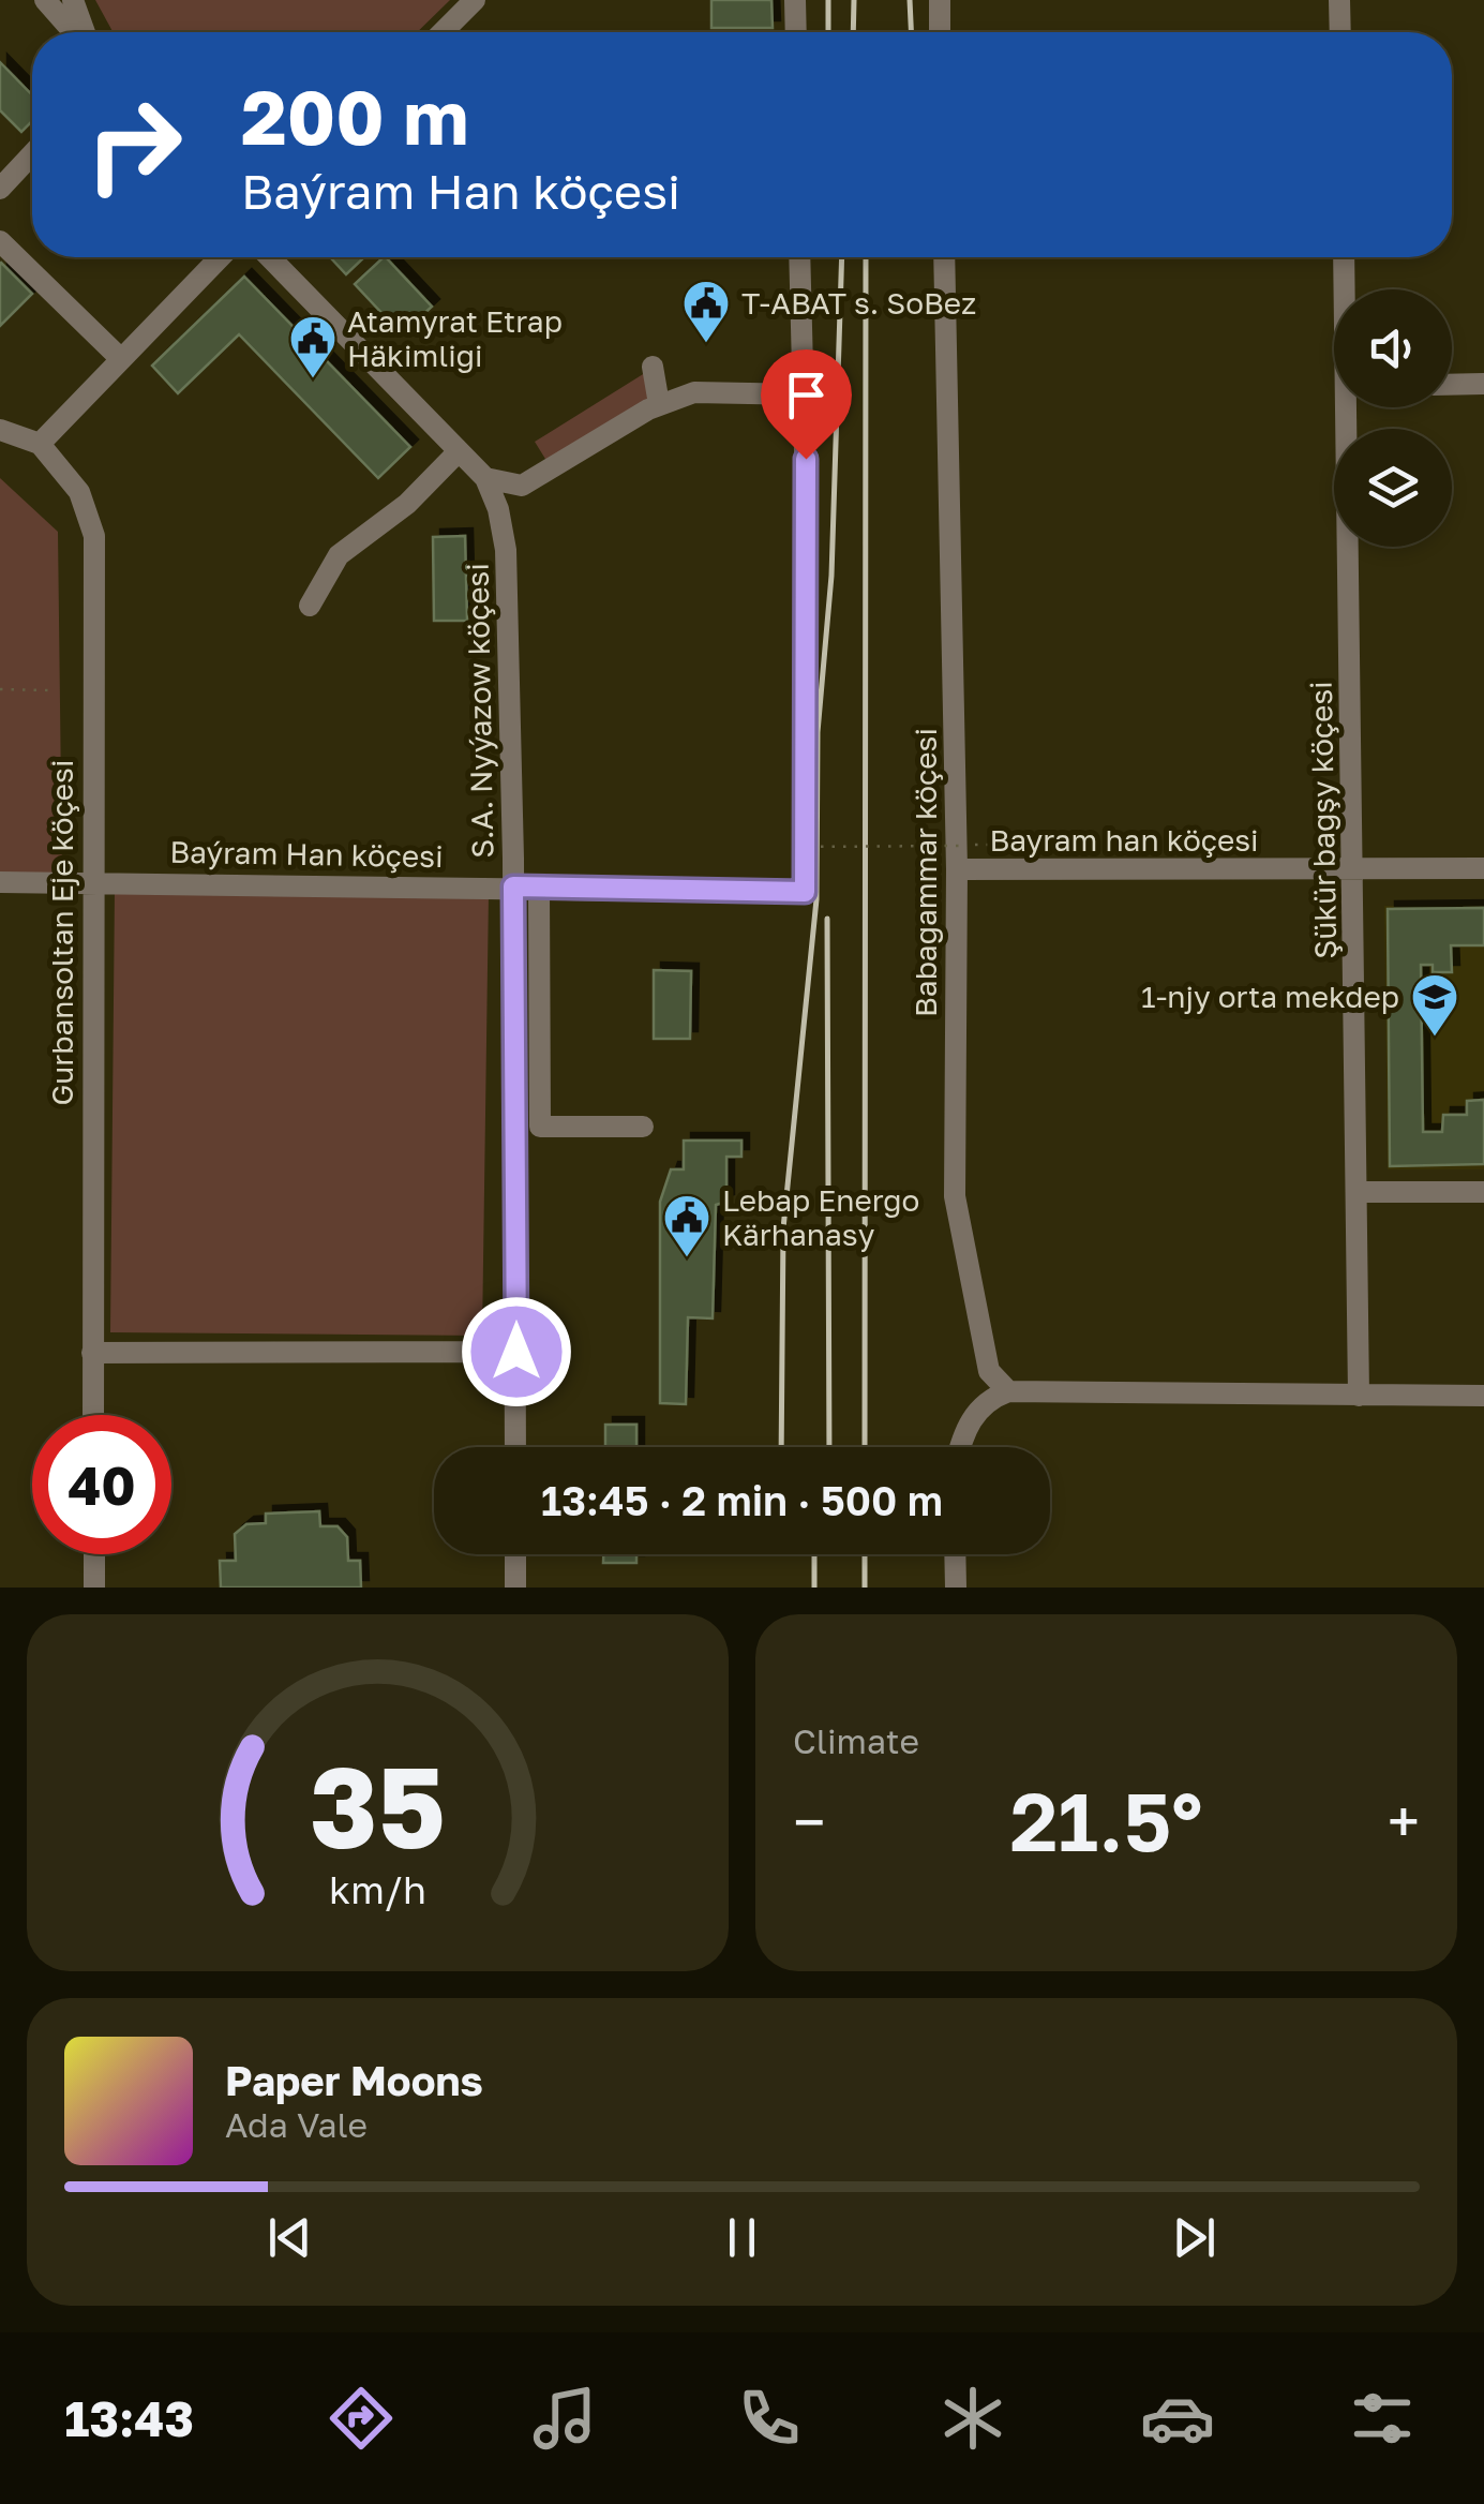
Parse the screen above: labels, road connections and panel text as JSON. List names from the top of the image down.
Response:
{
  "streets": {
    "street": [
      "S.A. Nyýazow köçesi",
      "Şükür bagşy köçesi",
      "Bayram han köçesi",
      "Baýram Han köçesi",
      "Babagammar köçesi",
      "Gurbansoltan Eje köçesi"
    ]
  },
  "crossings": [
    ["S.A. Nyýazow köçesi", "Baýram Han köçesi"],
    ["Şükür bagşy köçesi", "Bayram han köçesi"],
    ["Bayram han köçesi", "Babagammar köçesi"],
    ["Baýram Han köçesi", "Gurbansoltan Eje köçesi"]
  ],
  "places": {
    "public building": ["T-ABAT s. SoBez", "Atamyrat Etrap Häkimligi", "Lebap Energo Kärhanasy"],
    "school or university": ["1-njy orta mekdep"]
  },
  "page": {
    "turn": ["200 m", "Baýram Han köçesi"],
    "limit": "40",
    "trip": "13:45 · 2 min · 500 m",
    "tile": "Climate",
    "heat": ["−", "21.5°", "+"],
    "song": ["Paper Moons", "Ada Vale"],
    "tabs": "13:43",
    "gauge": ["35", "km/h"]
  }
}
